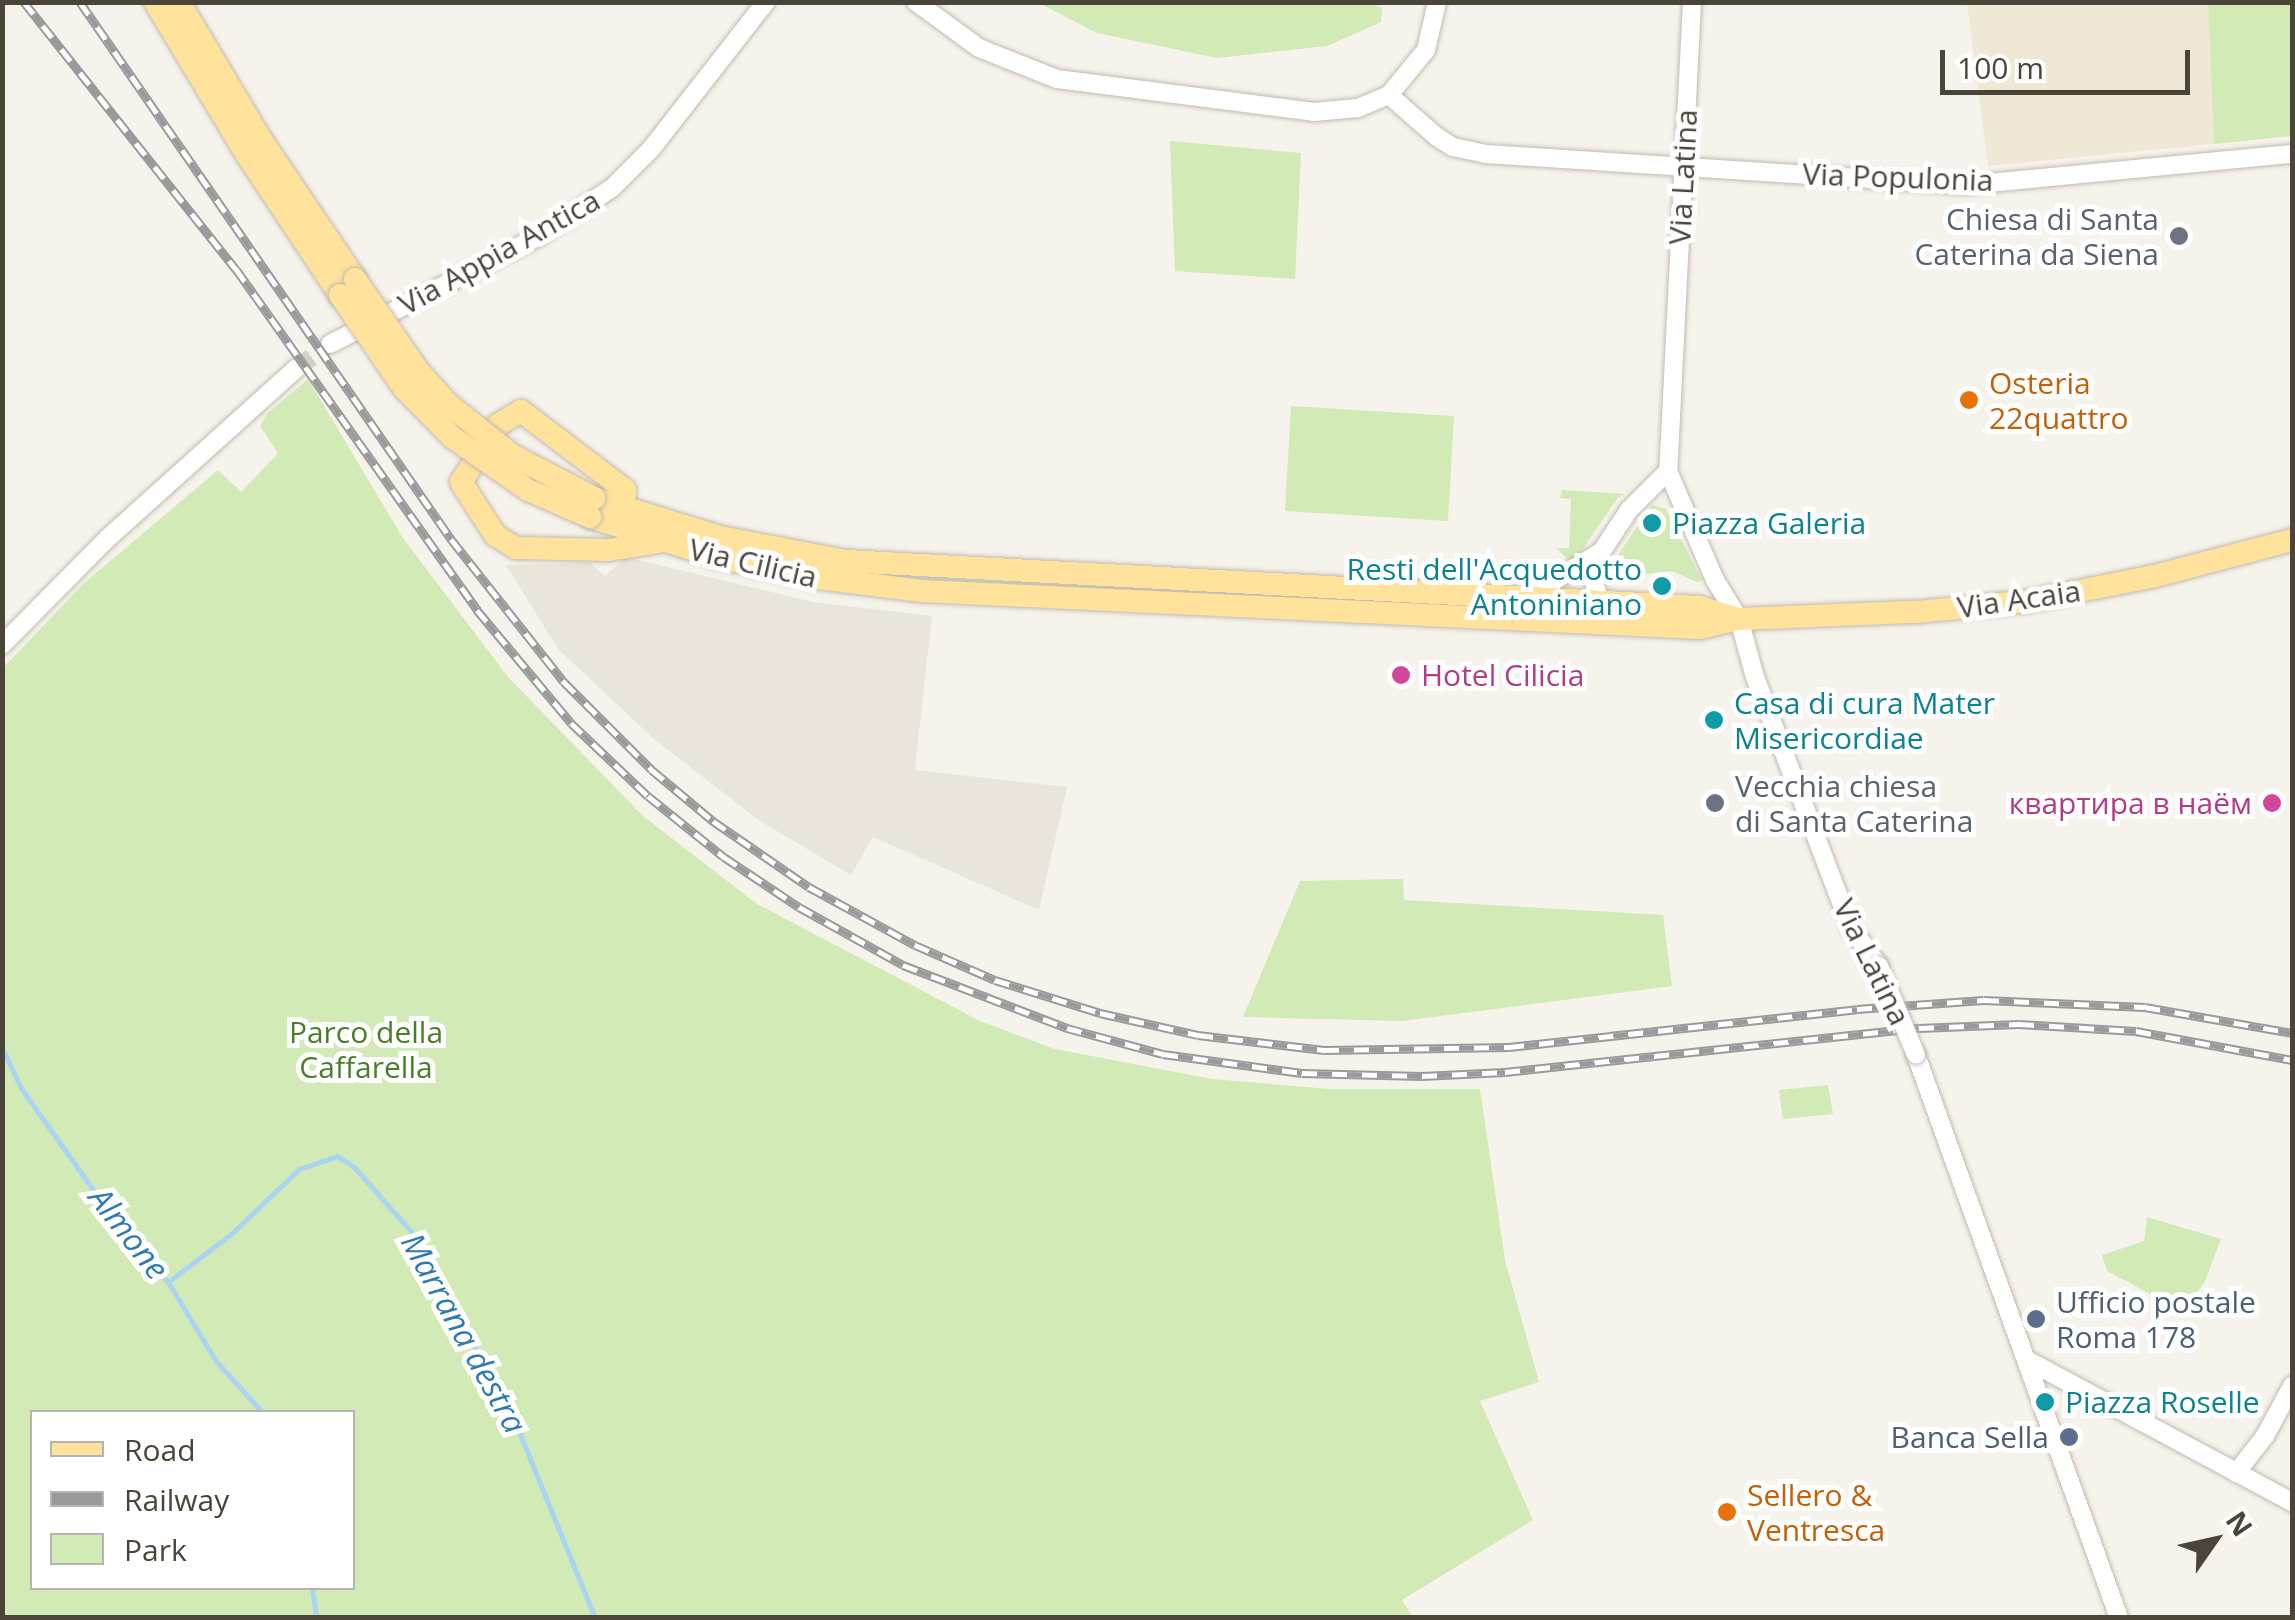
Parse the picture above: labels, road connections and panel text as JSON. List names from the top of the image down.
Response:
{
  "streets": {
    "main road": ["Via Cilicia", "Via Acaia"],
    "street": ["Via Latina", "Via Populonia", "Via Appia Antica"]
  },
  "crossings": [
    ["Via Latina", "Via Populonia"],
    ["Via Latina", "Via Acaia"]
  ],
  "water": ["Almone", "Marrana destra"],
  "parks": ["Parco della Caffarella"],
  "places": [
    "Chiesa di Santa Caterina da Siena",
    "Osteria 22quattro",
    "Piazza Galeria",
    "Resti dell'Acquedotto Antoniniano",
    "Hotel Cilicia",
    "Casa di cura Mater Misericordiae",
    "Vecchia chiesa di Santa Caterina",
    "квартира в наём",
    "Ufficio postale Roma 178",
    "Piazza Roselle",
    "Banca Sella",
    "Sellero & Ventresca"
  ],
  "legend": ["Road", "Railway", "Park"],
  "scale_bar": "100 m",
  "north": "top right"
}
